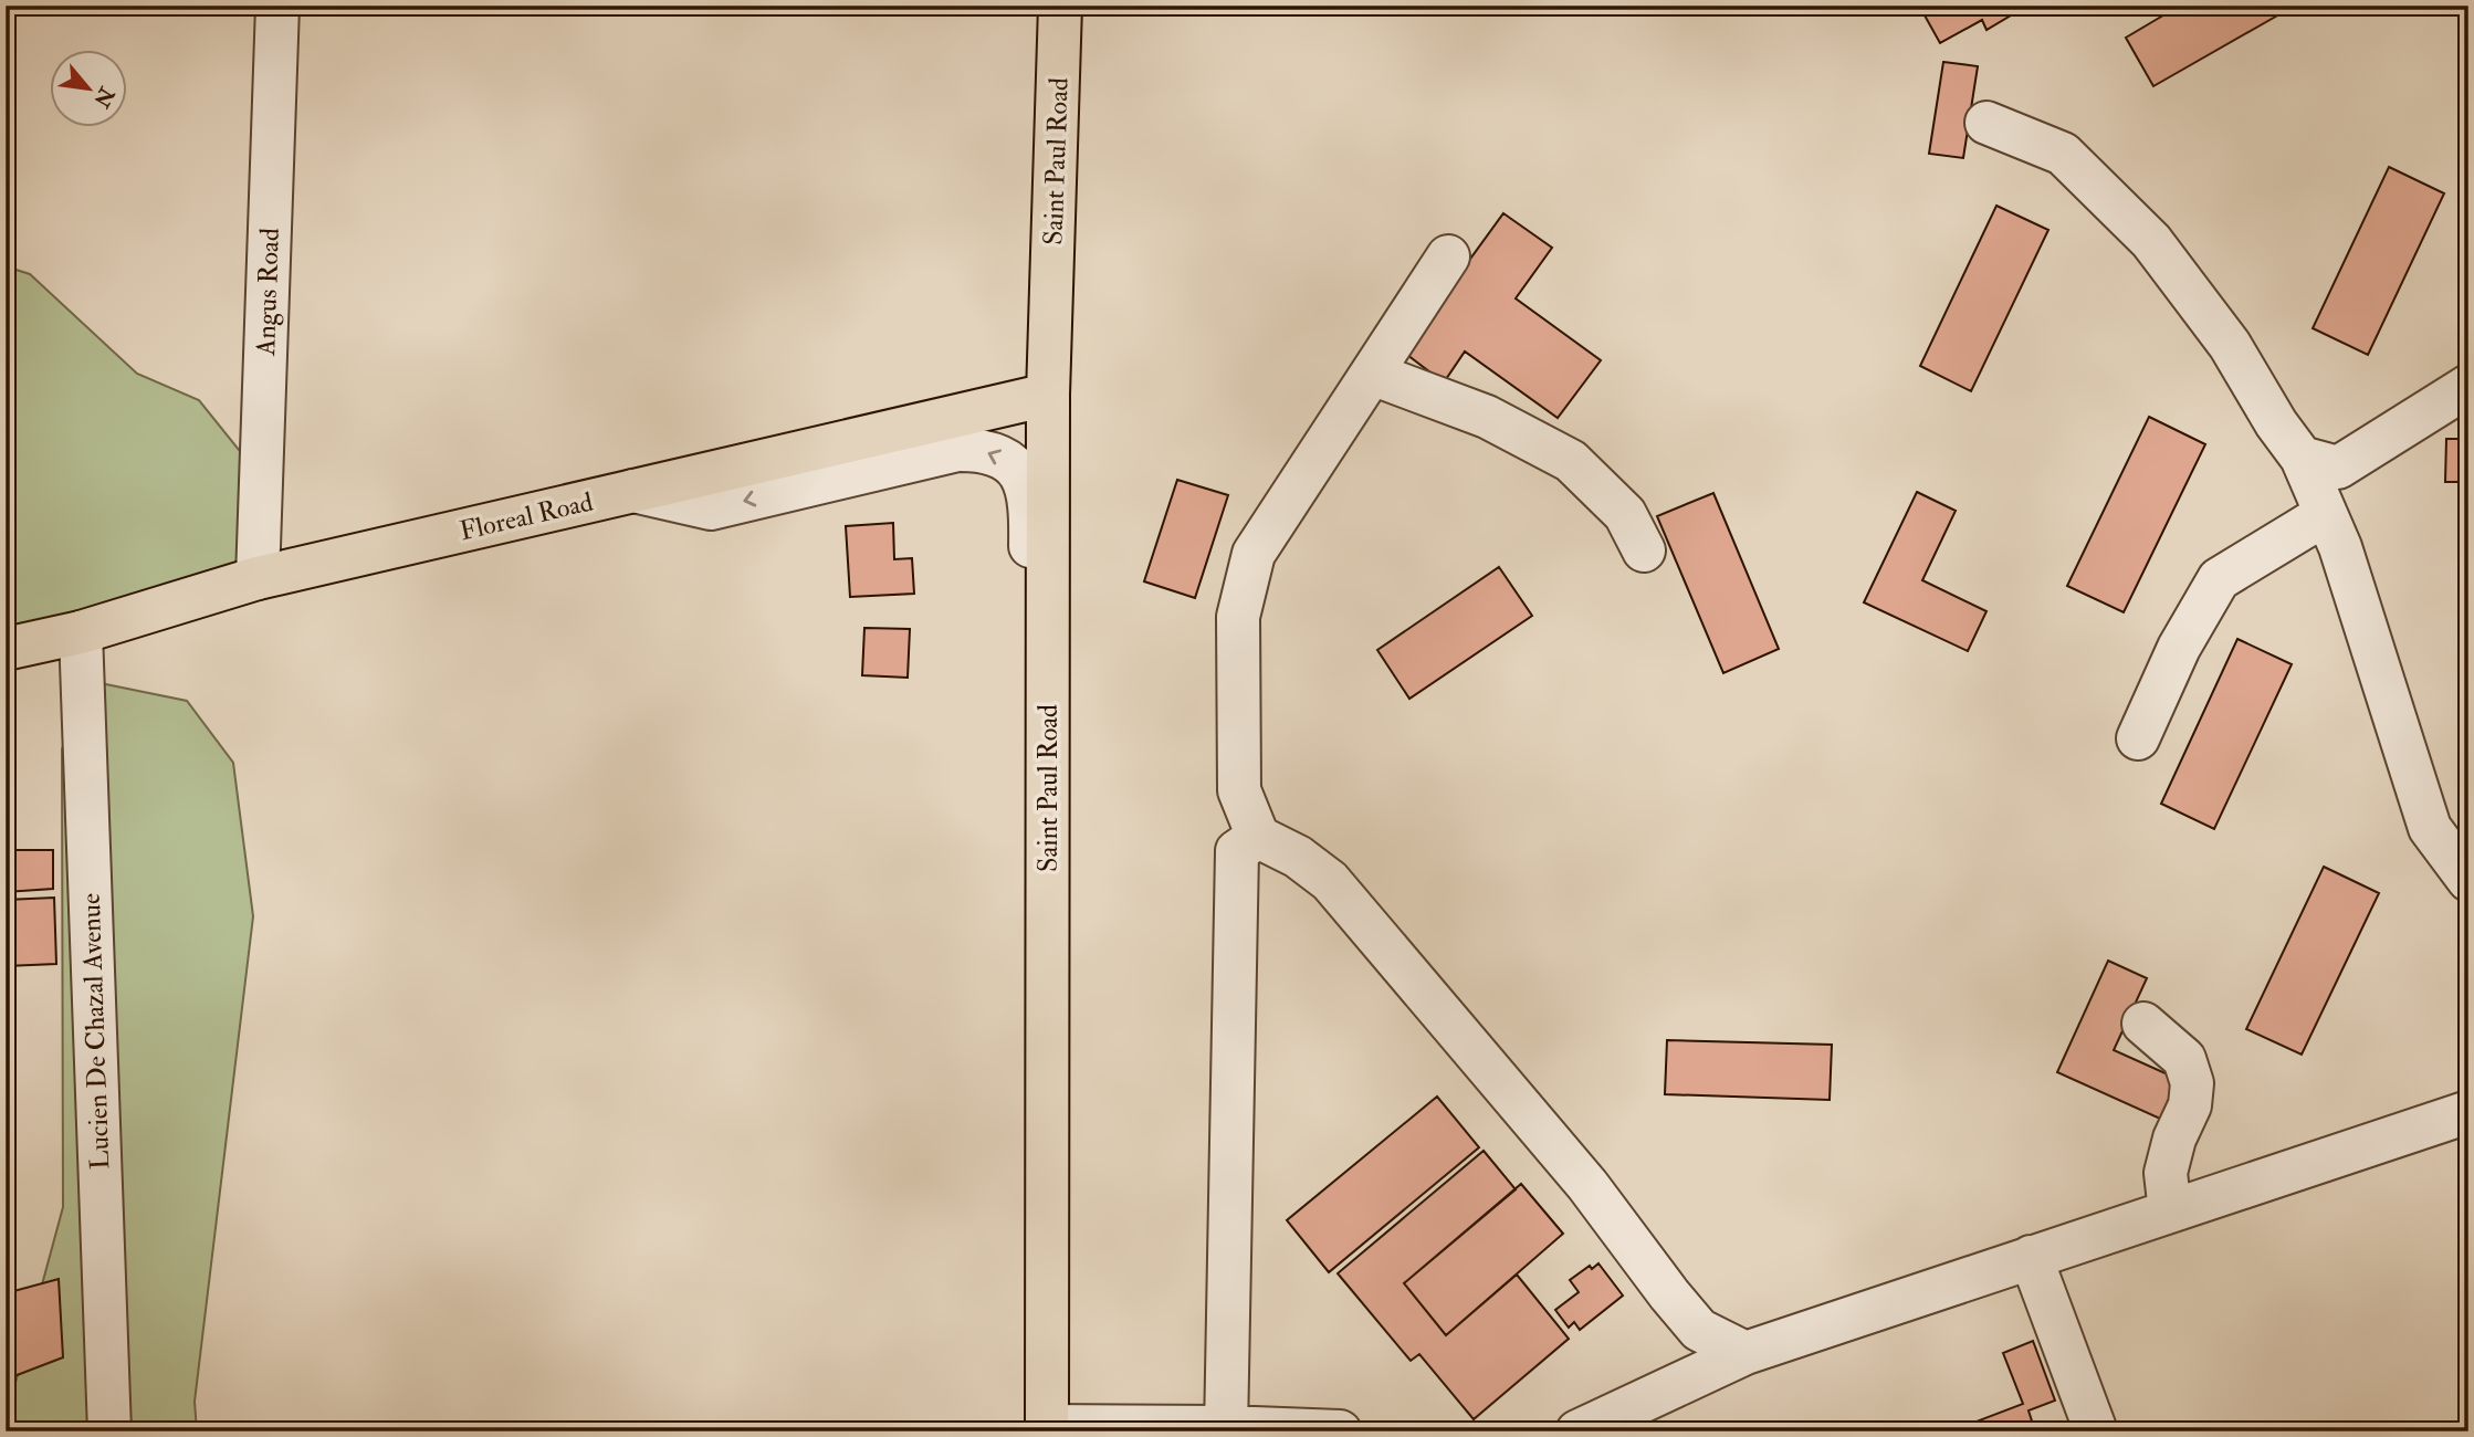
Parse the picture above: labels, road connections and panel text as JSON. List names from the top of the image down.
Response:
{
  "streets": {
    "main road": ["Saint Paul Road", "Floreal Road"],
    "street": ["Angus Road", "Lucien De Chazal Avenue"]
  },
  "crossings": [
    ["Saint Paul Road", "Floreal Road"],
    ["Angus Road", "Floreal Road"],
    ["Floreal Road", "Lucien De Chazal Avenue"]
  ],
  "north": "bottom right"
}
